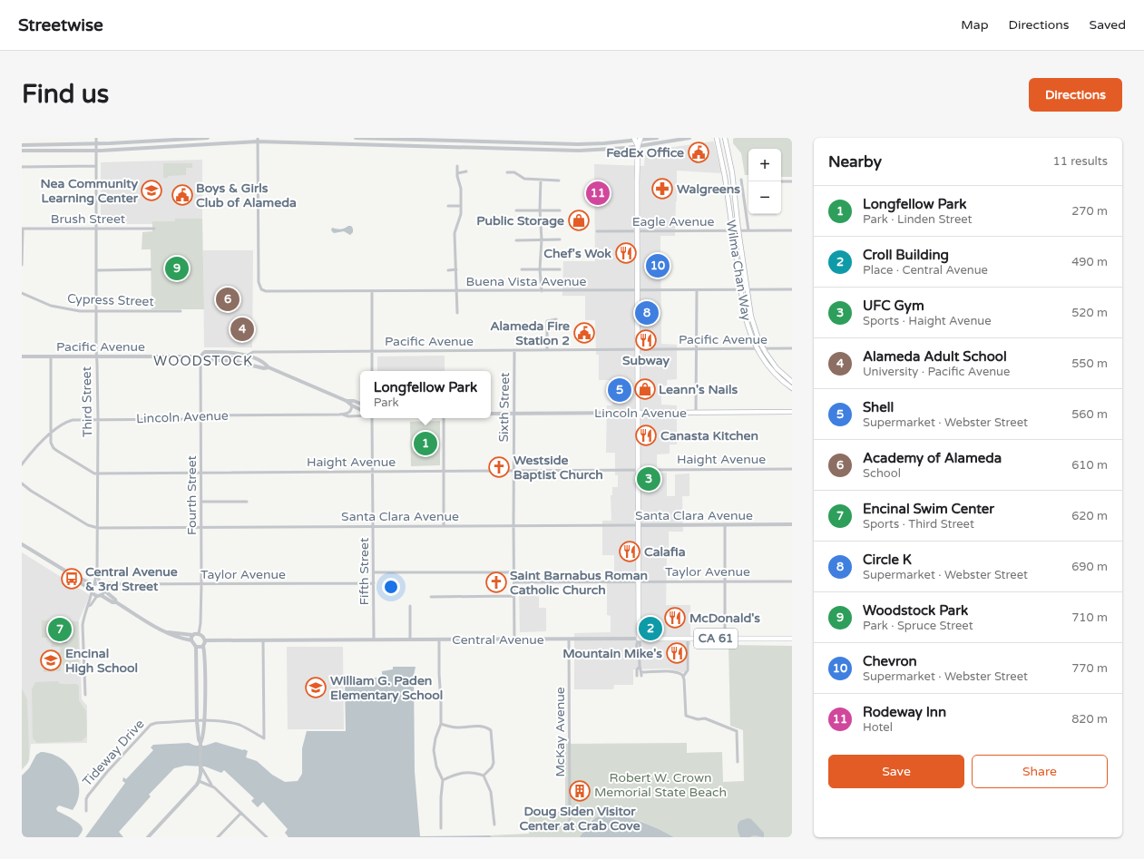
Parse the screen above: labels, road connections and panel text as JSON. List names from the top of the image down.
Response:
{
  "streets": {
    "main road": [
      "Wilma Chan Way",
      "Lincoln Avenue",
      "CA 61",
      "Central Avenue"
    ],
    "street": [
      "Brush Street",
      "Eagle Avenue",
      "Buena Vista Avenue",
      "Cypress Street",
      "Pacific Avenue",
      "Third Street",
      "Sixth Street",
      "Haight Avenue",
      "Fourth Street",
      "Santa Clara Avenue",
      "Fifth Street",
      "Taylor Avenue",
      "McKay Avenue",
      "Tideway Drive"
    ]
  },
  "crossings": [
    ["Brush Street", "Third Street"],
    ["Eagle Avenue", "Wilma Chan Way"],
    ["Wilma Chan Way", "Buena Vista Avenue"],
    ["Wilma Chan Way", "Pacific Avenue"],
    ["Cypress Street", "Third Street"],
    ["Pacific Avenue", "Third Street"],
    ["Pacific Avenue", "Sixth Street"],
    ["Pacific Avenue", "Haight Avenue"],
    ["Pacific Avenue", "Fourth Street"],
    ["Third Street", "Lincoln Avenue"],
    ["Third Street", "Haight Avenue"],
    ["Third Street", "Santa Clara Avenue"],
    ["Third Street", "Taylor Avenue"],
    ["Sixth Street", "Lincoln Avenue"],
    ["Sixth Street", "Haight Avenue"],
    ["Sixth Street", "Santa Clara Avenue"],
    ["Sixth Street", "Taylor Avenue"],
    ["Sixth Street", "Central Avenue"],
    ["Lincoln Avenue", "Haight Avenue"],
    ["Lincoln Avenue", "Fourth Street"],
    ["Haight Avenue", "Fourth Street"],
    ["Haight Avenue", "Fifth Street"],
    ["Fourth Street", "Santa Clara Avenue"],
    ["Fourth Street", "Taylor Avenue"],
    ["Fourth Street", "Central Avenue"],
    ["Santa Clara Avenue", "Fifth Street"],
    ["Fifth Street", "Taylor Avenue"],
    ["Fifth Street", "Central Avenue"],
    ["Central Avenue", "McKay Avenue"],
    ["Central Avenue", "Tideway Drive"]
  ],
  "districts": ["WOODSTOCK"],
  "parks": ["Robert W. Crown Memorial State Beach"],
  "places": {
    "public building": ["FedEx Office", "Boys & Girls Club of Alameda", "Alameda Fire Station 2"],
    "pharmacy": ["Walgreens"],
    "school or university": ["Nea Community Learning Center", "Encinal High School", "William G. Paden Elementary School"],
    "shop": ["Public Storage", "Leann's Nails"],
    "restaurant": [
      "Chef's Wok",
      "Subway",
      "Canasta Kitchen",
      "Calafia",
      "McDonald's",
      "Mountain Mike's"
    ],
    "church": ["Westside Baptist Church", "Saint Barnabus Roman Catholic Church"],
    "bus stop": ["Central Avenue & 3rd Street"],
    "building": ["Doug Siden Visitor Center at Crab Cove"]
  },
  "page": {
    "header": "Streetwise",
    "nav": ["Map", "Directions", "Saved"],
    "buttons": [
      "Directions",
      ["Save", "Share"]
    ],
    "title": "Find us",
    "heading": ["Nearby", "11 results"],
    "map_buttons": ["+", "−"],
    "pins": [
      "11",
      "10",
      "9",
      "6",
      "8",
      "4",
      "5",
      "1",
      "3",
      "2",
      "7"
    ],
    "list": [
      {
        "mark": "1",
        "name": "Longfellow Park",
        "note": "Park · Linden Street",
        "value": "270 m"
      },
      {
        "mark": "2",
        "name": "Croll Building",
        "note": "Place · Central Avenue",
        "value": "490 m"
      },
      {
        "mark": "3",
        "name": "UFC Gym",
        "note": "Sports · Haight Avenue",
        "value": "520 m"
      },
      {
        "mark": "4",
        "name": "Alameda Adult School",
        "note": "University · Pacific Avenue",
        "value": "550 m"
      },
      {
        "mark": "5",
        "name": "Shell",
        "note": "Supermarket · Webster Street",
        "value": "560 m"
      },
      {
        "mark": "6",
        "name": "Academy of Alameda",
        "note": "School",
        "value": "610 m"
      },
      {
        "mark": "7",
        "name": "Encinal Swim Center",
        "note": "Sports · Third Street",
        "value": "620 m"
      },
      {
        "mark": "8",
        "name": "Circle K",
        "note": "Supermarket · Webster Street",
        "value": "690 m"
      },
      {
        "mark": "9",
        "name": "Woodstock Park",
        "note": "Park · Spruce Street",
        "value": "710 m"
      },
      {
        "mark": "10",
        "name": "Chevron",
        "note": "Supermarket · Webster Street",
        "value": "770 m"
      },
      {
        "mark": "11",
        "name": "Rodeway Inn",
        "note": "Hotel",
        "value": "820 m"
      }
    ],
    "popup": ["Longfellow Park", "Park"]
  }
}
